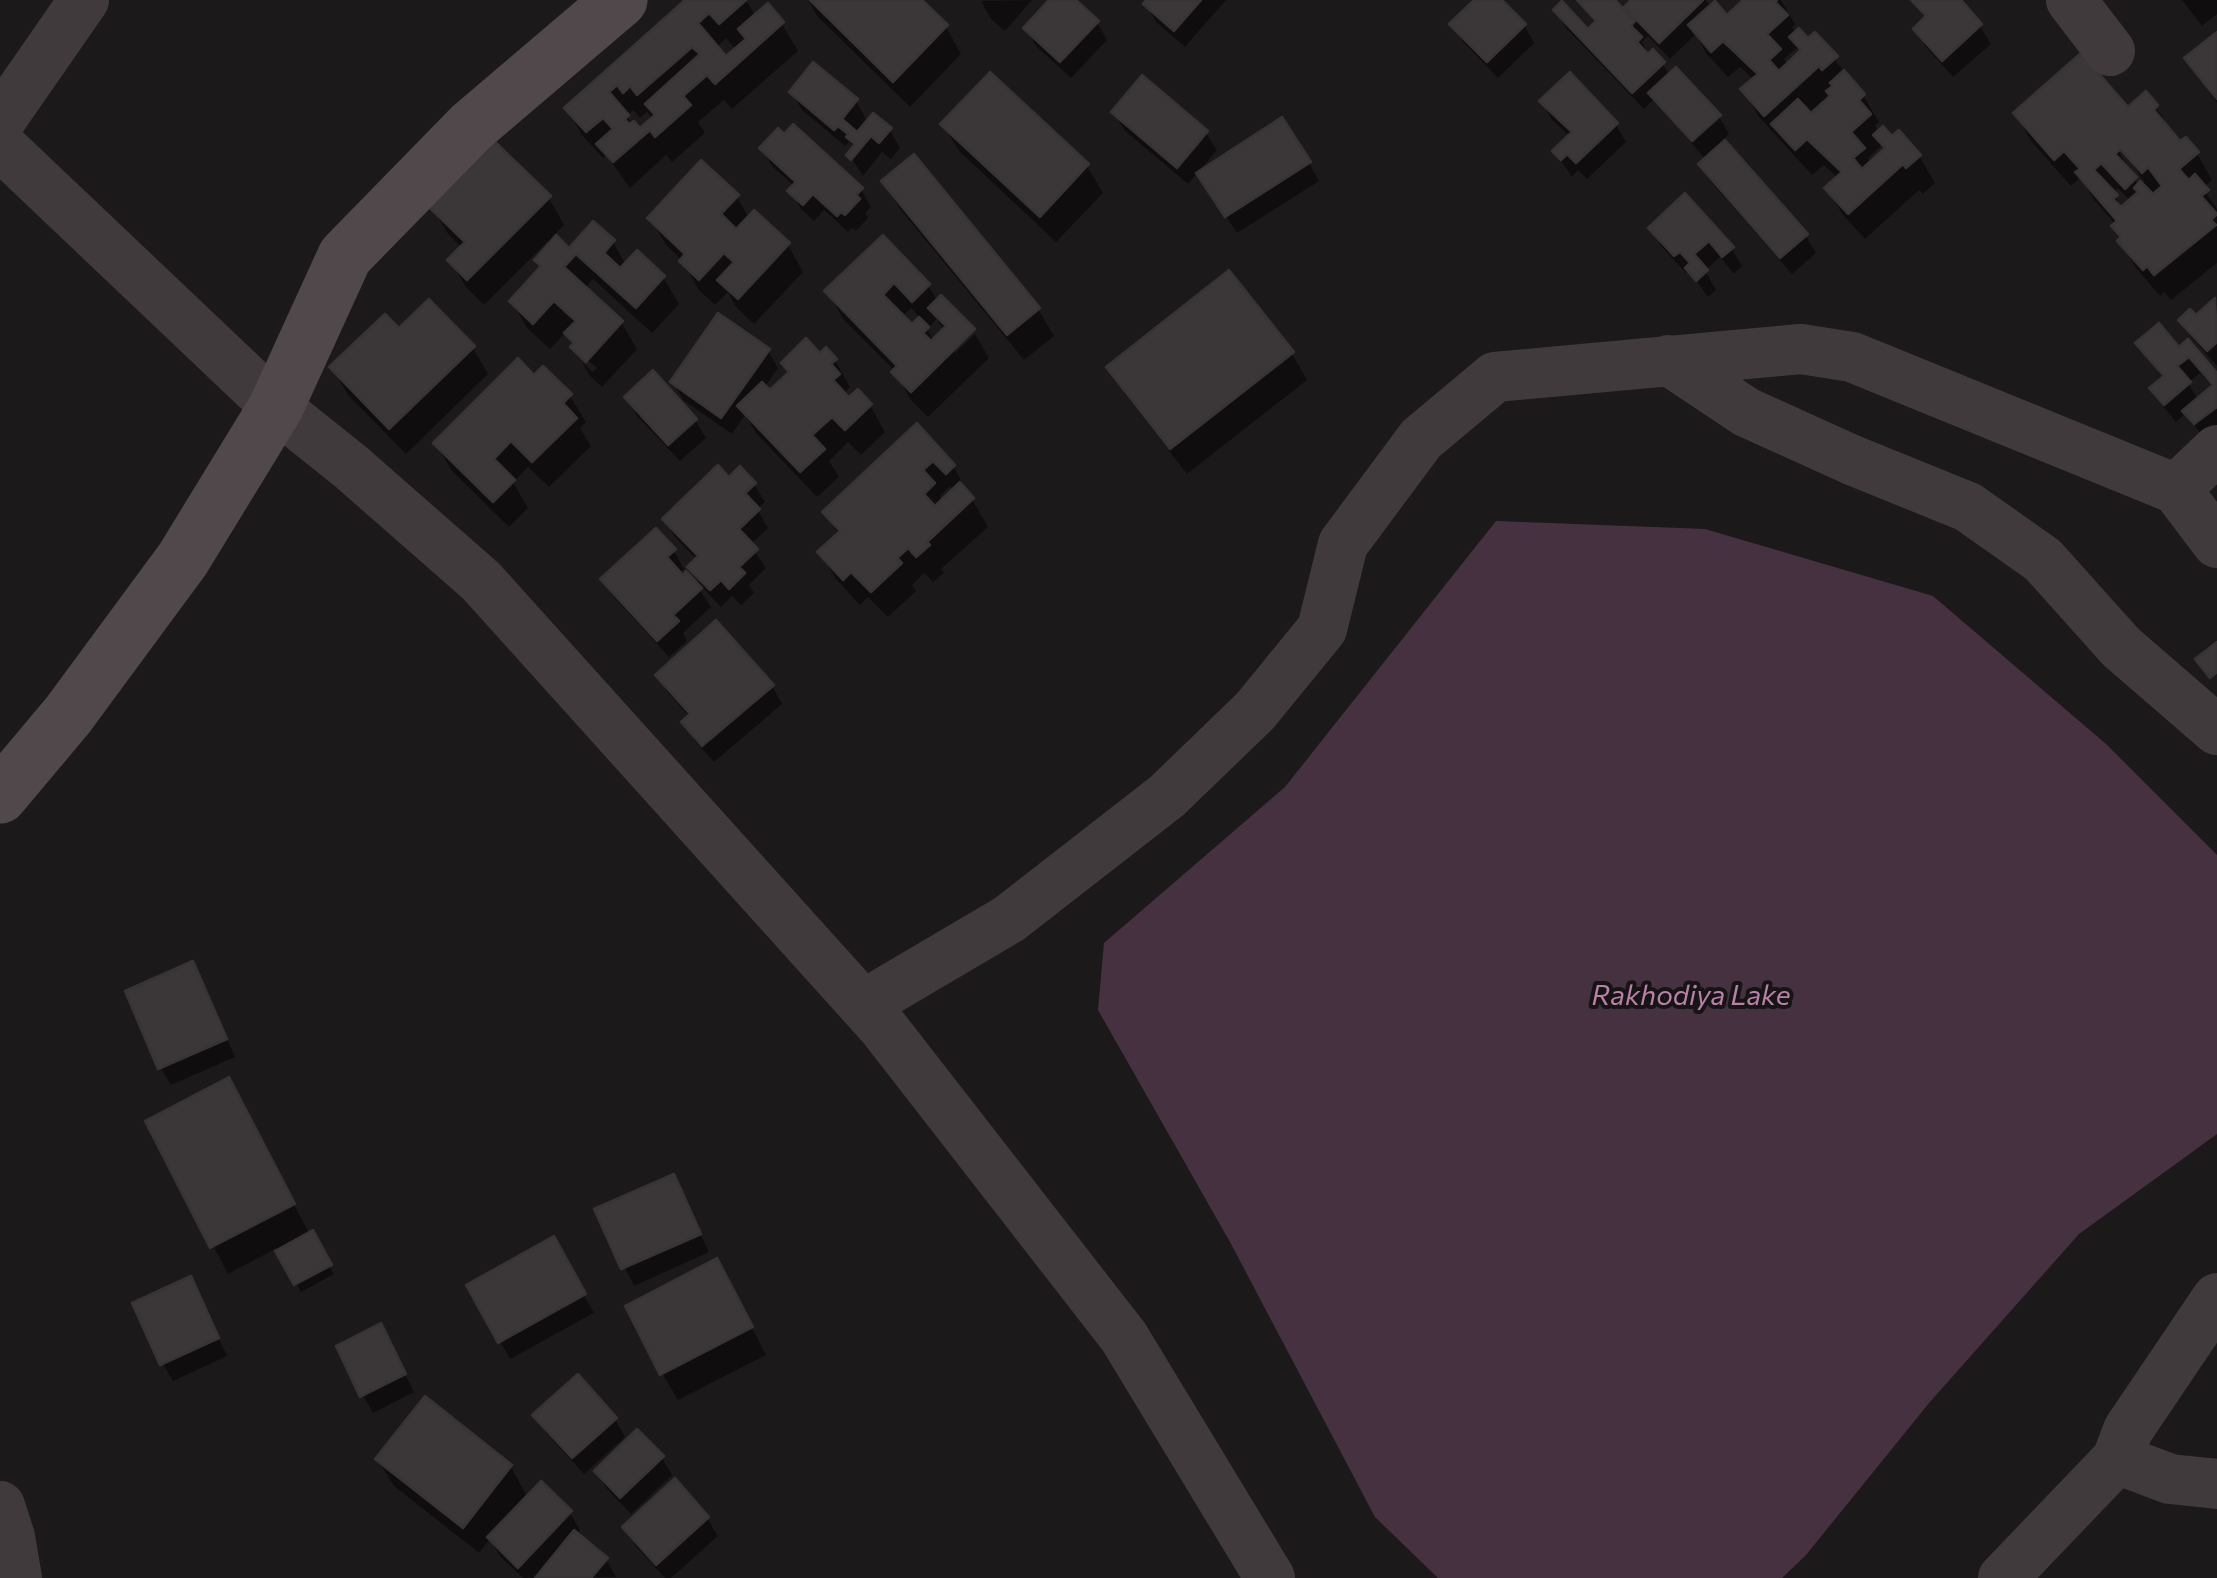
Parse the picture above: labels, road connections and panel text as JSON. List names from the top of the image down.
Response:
{
  "water": ["Rakhodiya Lake"]
}
